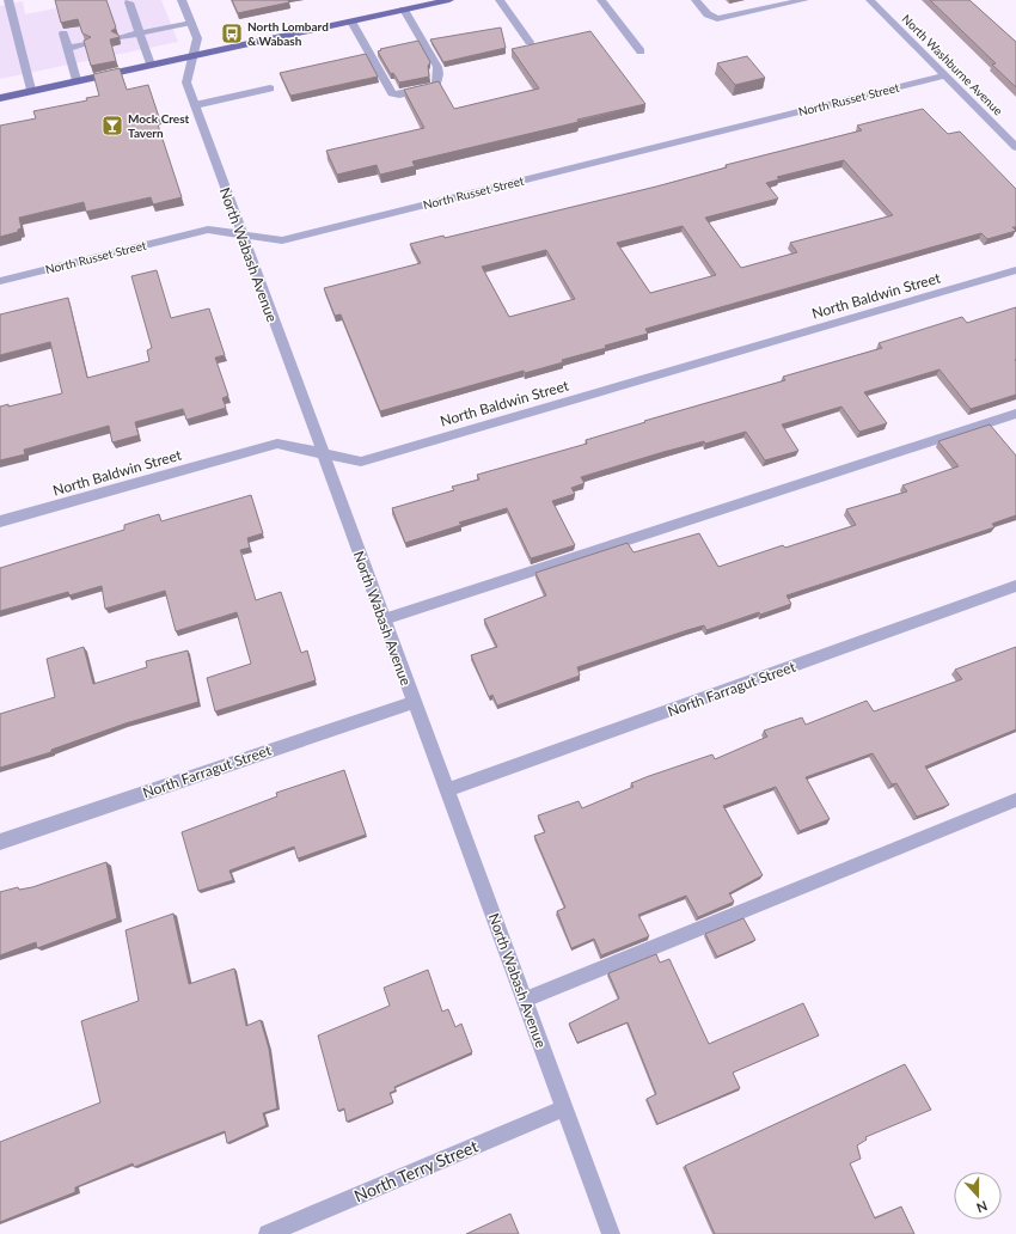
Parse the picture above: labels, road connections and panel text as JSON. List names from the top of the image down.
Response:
{
  "streets": {
    "street": [
      "North Washburne Avenue",
      "North Russet Street",
      "North Wabash Avenue",
      "North Baldwin Street",
      "North Farragut Street",
      "North Terry Street"
    ]
  },
  "crossings": [
    ["North Washburne Avenue", "North Russet Street"],
    ["North Russet Street", "North Wabash Avenue"],
    ["North Wabash Avenue", "North Baldwin Street"],
    ["North Wabash Avenue", "North Farragut Street"],
    ["North Wabash Avenue", "North Terry Street"]
  ],
  "places": {
    "bus stop": ["North Lombard & Wabash"],
    "bar": ["Mock Crest Tavern"]
  },
  "north": "bottom"
}
